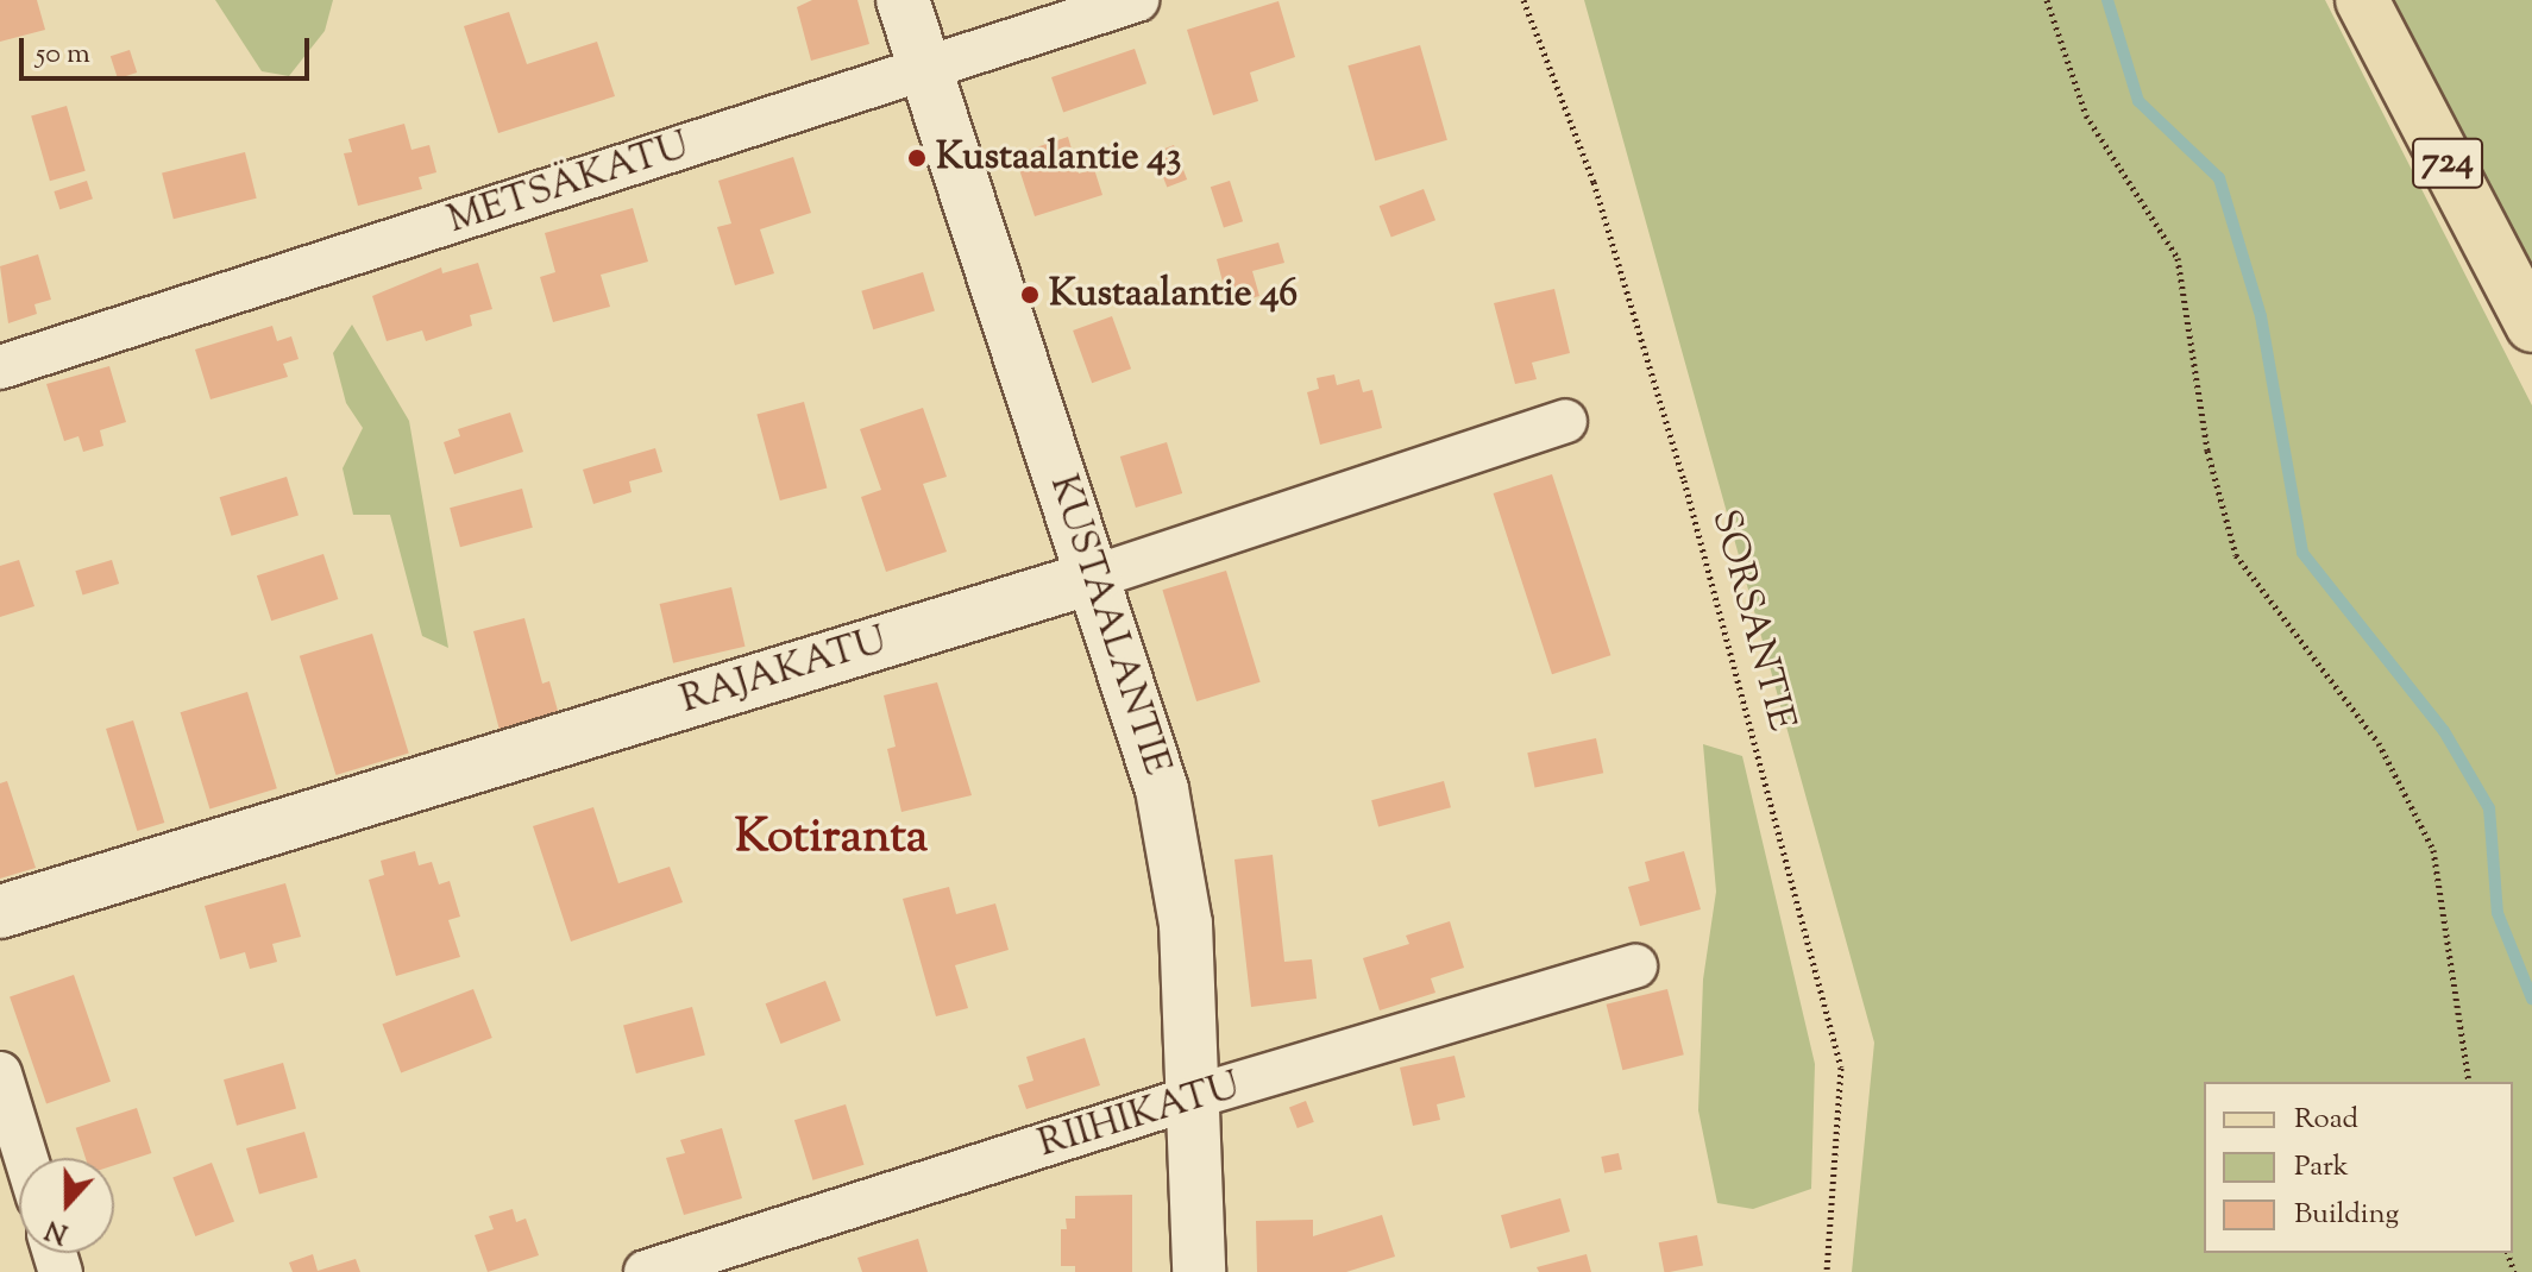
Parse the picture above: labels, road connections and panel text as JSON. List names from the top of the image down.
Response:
{
  "streets": {
    "main road": ["724", "KUSTAALANTIE", "RAJAKATU"],
    "street": ["METSÄKATU", "RIIHIKATU"],
    "path": ["SORSANTIE"]
  },
  "crossings": [
    ["METSÄKATU", "KUSTAALANTIE"],
    ["KUSTAALANTIE", "RAJAKATU"],
    ["KUSTAALANTIE", "RIIHIKATU"]
  ],
  "districts": ["Kotiranta"],
  "places": ["Kustaalantie 43", "Kustaalantie 46"],
  "legend": ["Road", "Park", "Building"],
  "scale_bar": "50 m",
  "north": "bottom"
}
